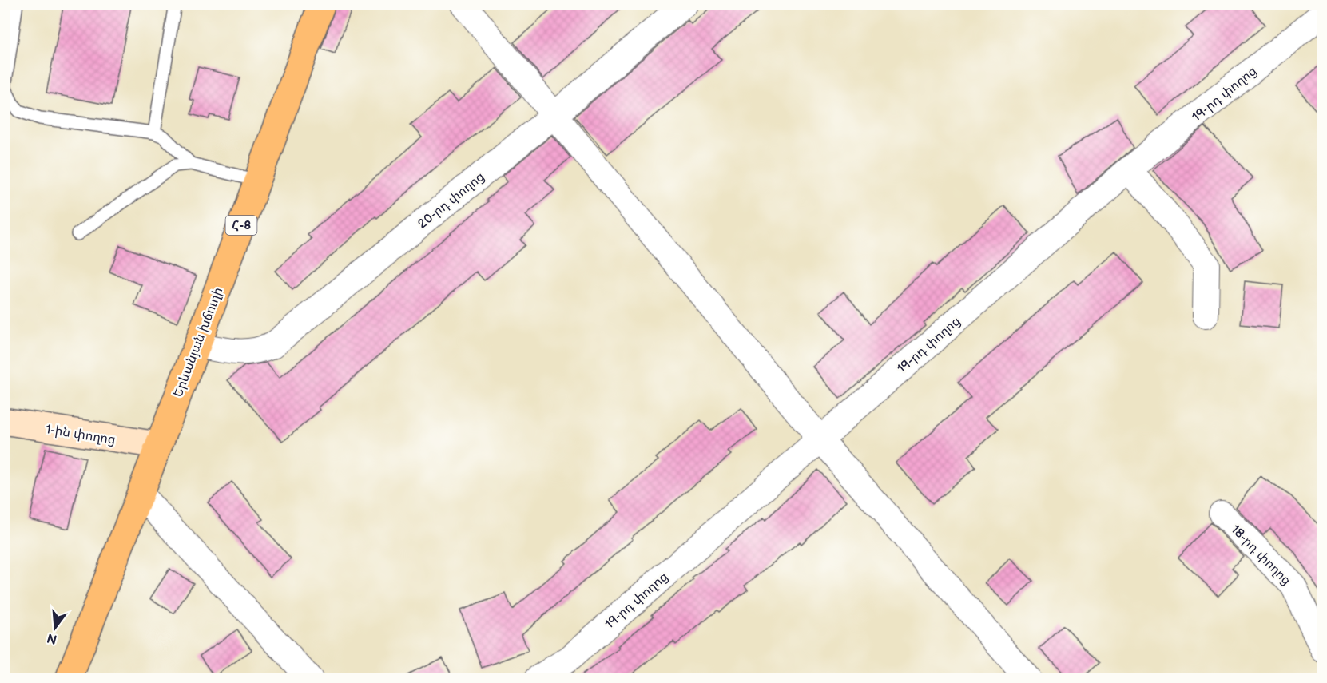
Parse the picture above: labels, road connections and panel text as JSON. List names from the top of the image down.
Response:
{
  "streets": {
    "main road": ["Հ-8", "Երևանյան խճուղի", "1-ին փողոց"],
    "street": ["19-րդ փողոց", "20-րդ փողոց", "18-րդ փողոց"]
  },
  "crossings": [
    ["20-րդ փողոց", "Երևանյան խճուղի"],
    ["Երևանյան խճուղի", "1-ին փողոց"]
  ],
  "north": "bottom"
}
